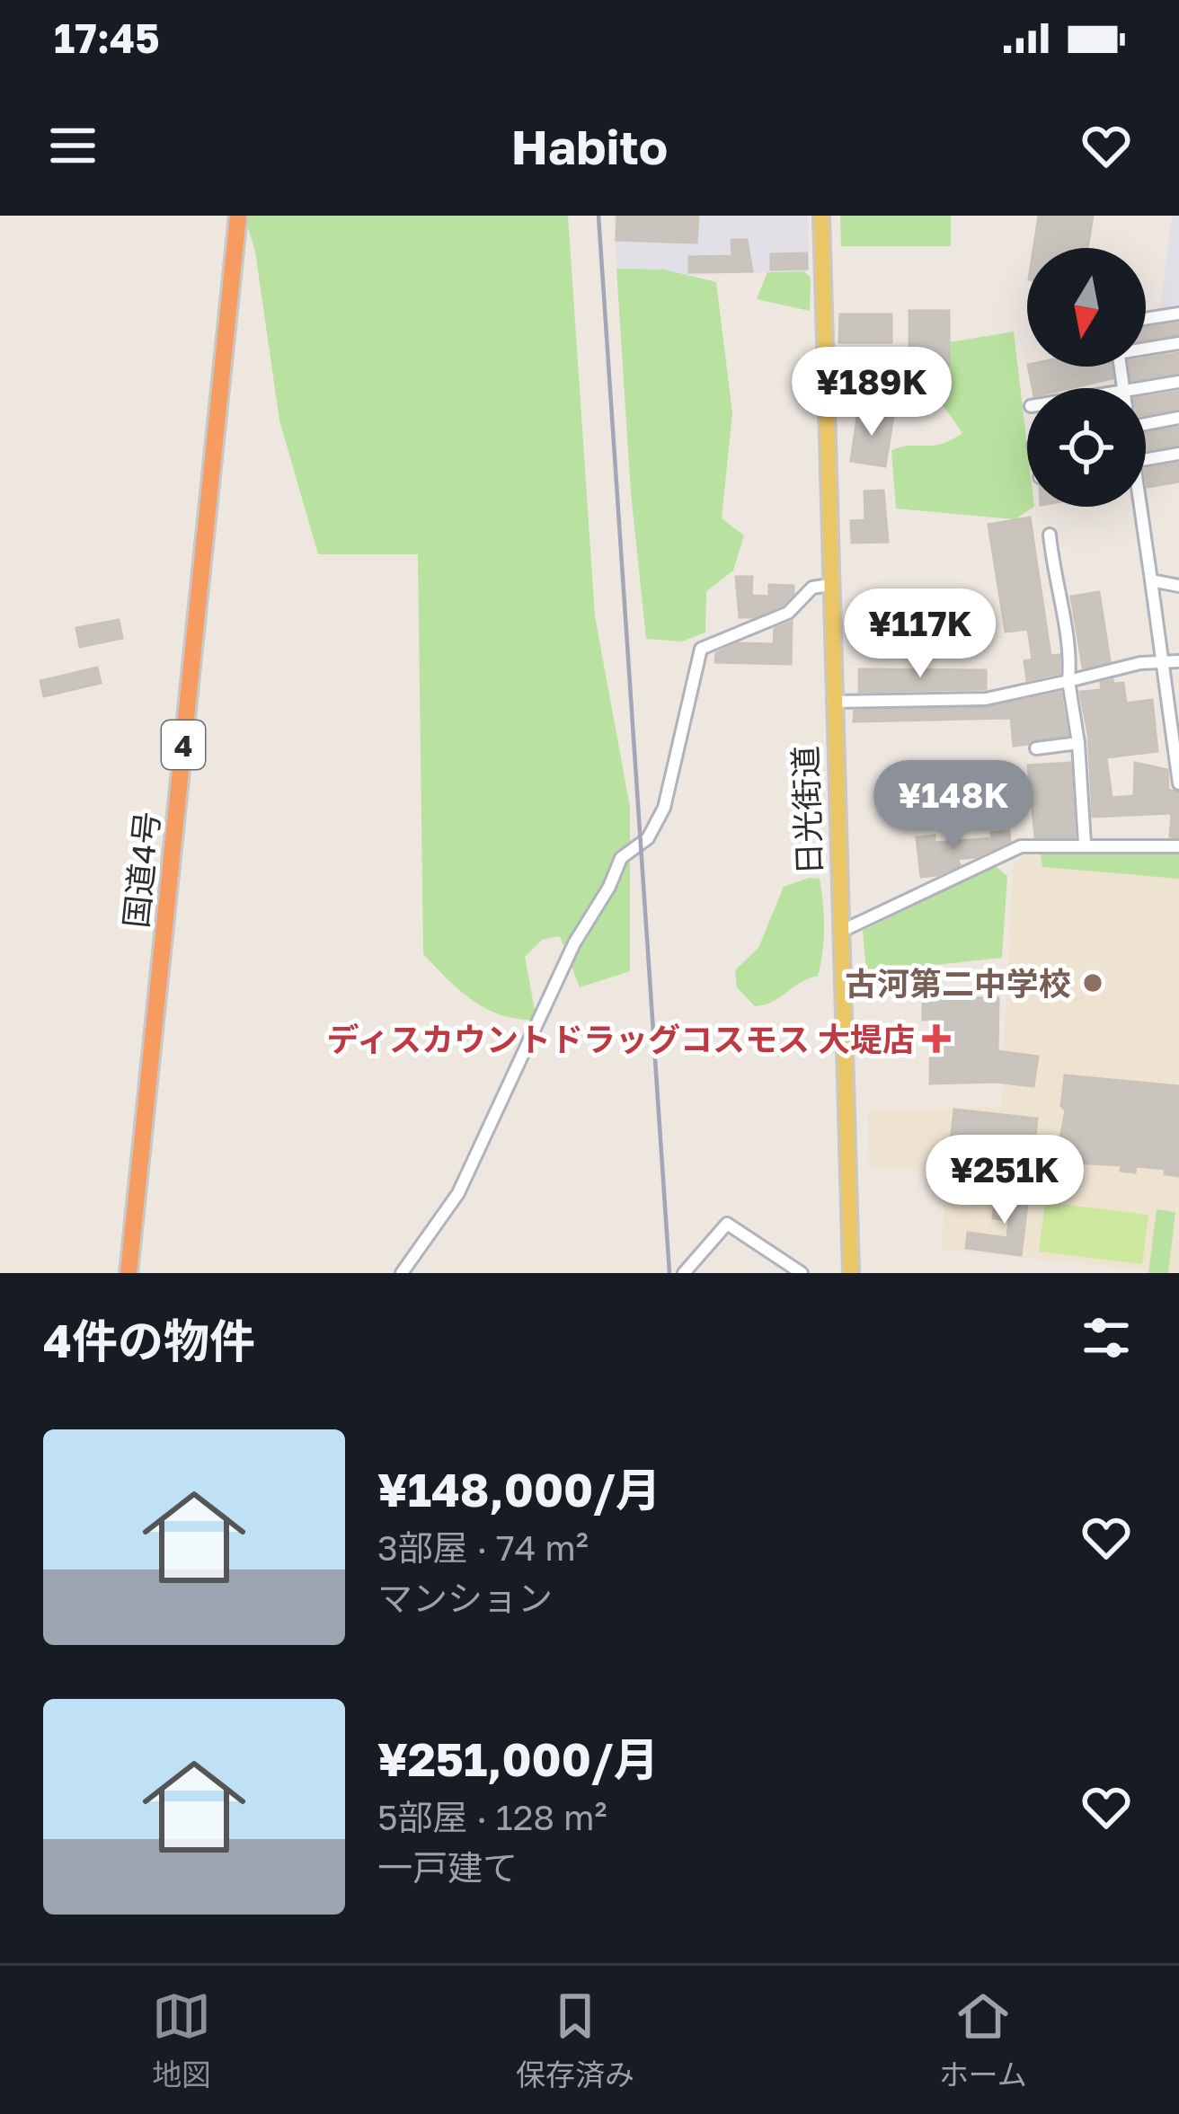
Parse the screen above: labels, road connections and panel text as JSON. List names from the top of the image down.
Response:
{
  "streets": {
    "highway": ["4", "国道4号"],
    "main road": ["日光街道"]
  },
  "places": {
    "other": ["古河第二中学校"],
    "health": ["ディスカウントドラッグコスモス 大堤店"]
  },
  "north": "bottom",
  "page": {
    "status": "17:45",
    "header": "Habito",
    "price": [
      "¥189K",
      "¥117K",
      "¥148K",
      "¥251K"
    ],
    "heading": "4件の物件",
    "list": [
      {
        "name": "¥148,000/月",
        "note": "3部屋 · 74 m² · マンション"
      },
      {
        "name": "¥251,000/月",
        "note": "5部屋 · 128 m² · 一戸建て"
      }
    ],
    "tabs": ["地図", "保存済み", "ホーム"]
  }
}
